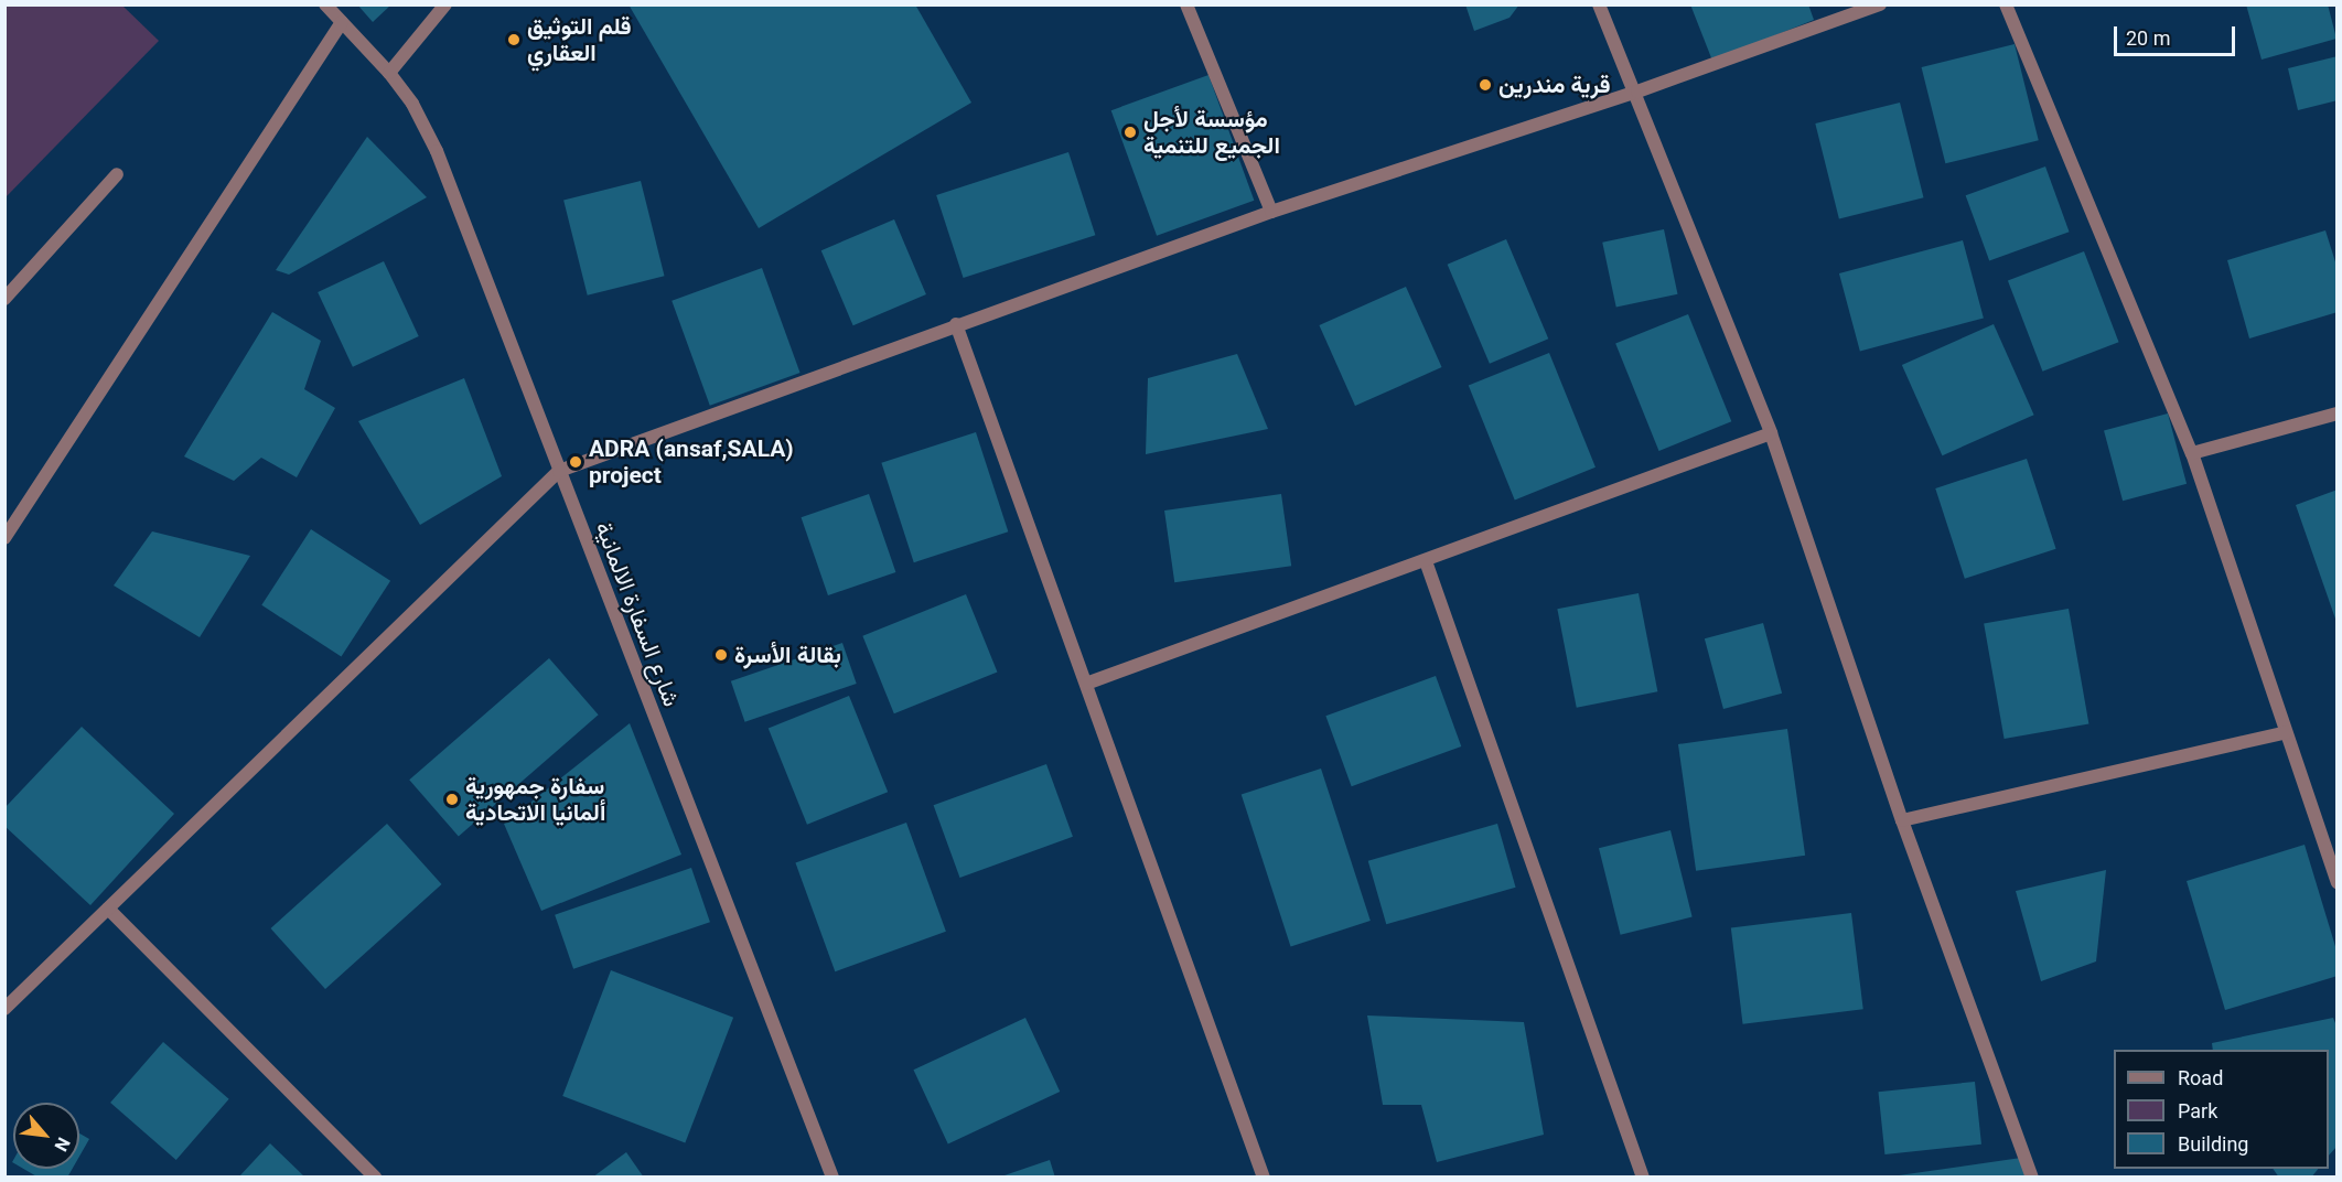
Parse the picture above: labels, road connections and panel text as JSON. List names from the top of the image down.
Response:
{
  "streets": {
    "street": ["شارع السفارة الالمانية"]
  },
  "places": [
    "قلم التوثيق العقاري",
    "قرية مندرين",
    "مؤسسة لأجل الجميع للتنمية",
    "ADRA (ansaf,SALA) project",
    "بقالة الأسرة",
    "سفارة جمهورية ألمانيا الاتحادية"
  ],
  "legend": ["Road", "Park", "Building"],
  "scale_bar": "20 m",
  "north": "bottom right"
}
